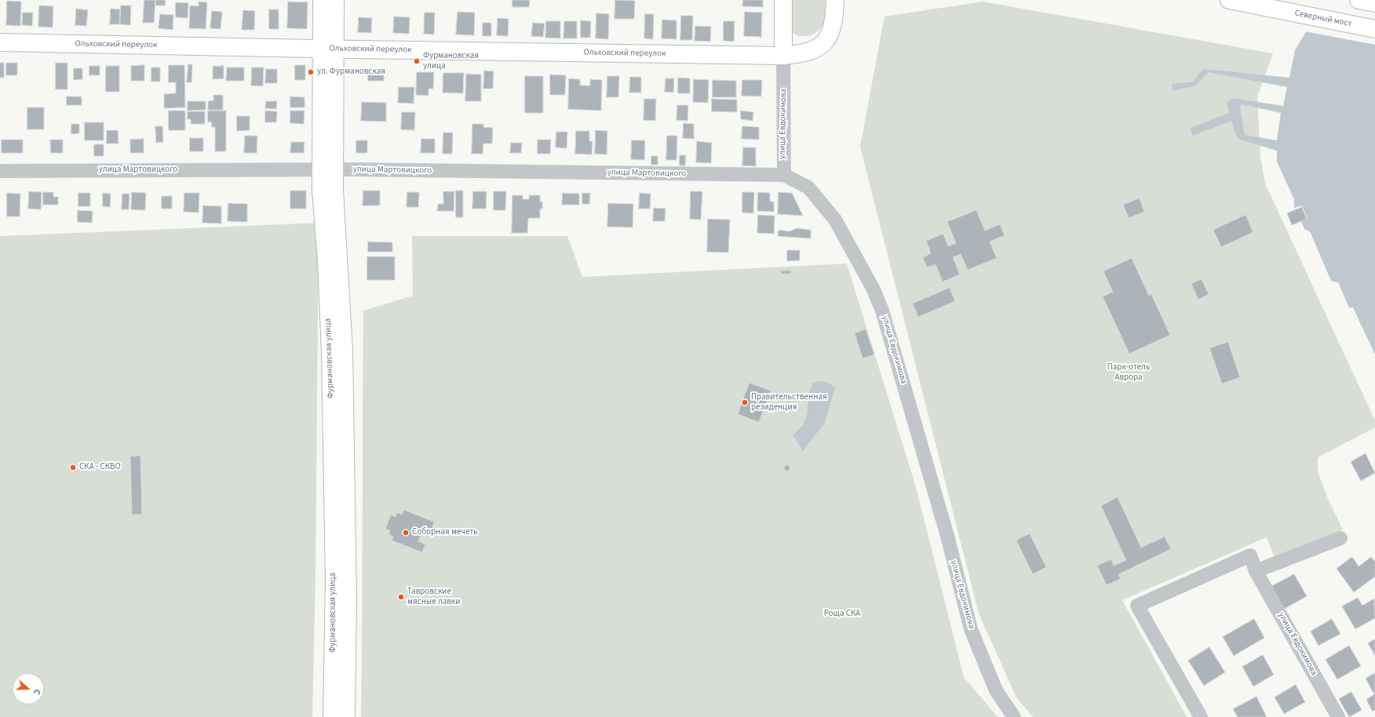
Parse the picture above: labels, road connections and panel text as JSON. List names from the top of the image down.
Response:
{
  "streets": {
    "main road": [
      "Северный мост",
      "Ольховский переулок",
      "улица Евдокимова",
      "Фурмановская улица"
    ],
    "street": ["улица Мартовицкого"]
  },
  "crossings": [
    ["Ольховский переулок", "улица Евдокимова"],
    ["Ольховский переулок", "Фурмановская улица"],
    ["улица Евдокимова", "улица Мартовицкого"],
    ["улица Мартовицкого", "Фурмановская улица"]
  ],
  "parks": ["Парк-отель Аврора", "Роща СКА"],
  "places": [
    "Фурмановская улица",
    "ул. Фурмановская",
    "Правительственная резиденция",
    "СКА - СКВО",
    "Соборная мечеть",
    "Тавровские мясные лавки"
  ],
  "north": "right"
}
